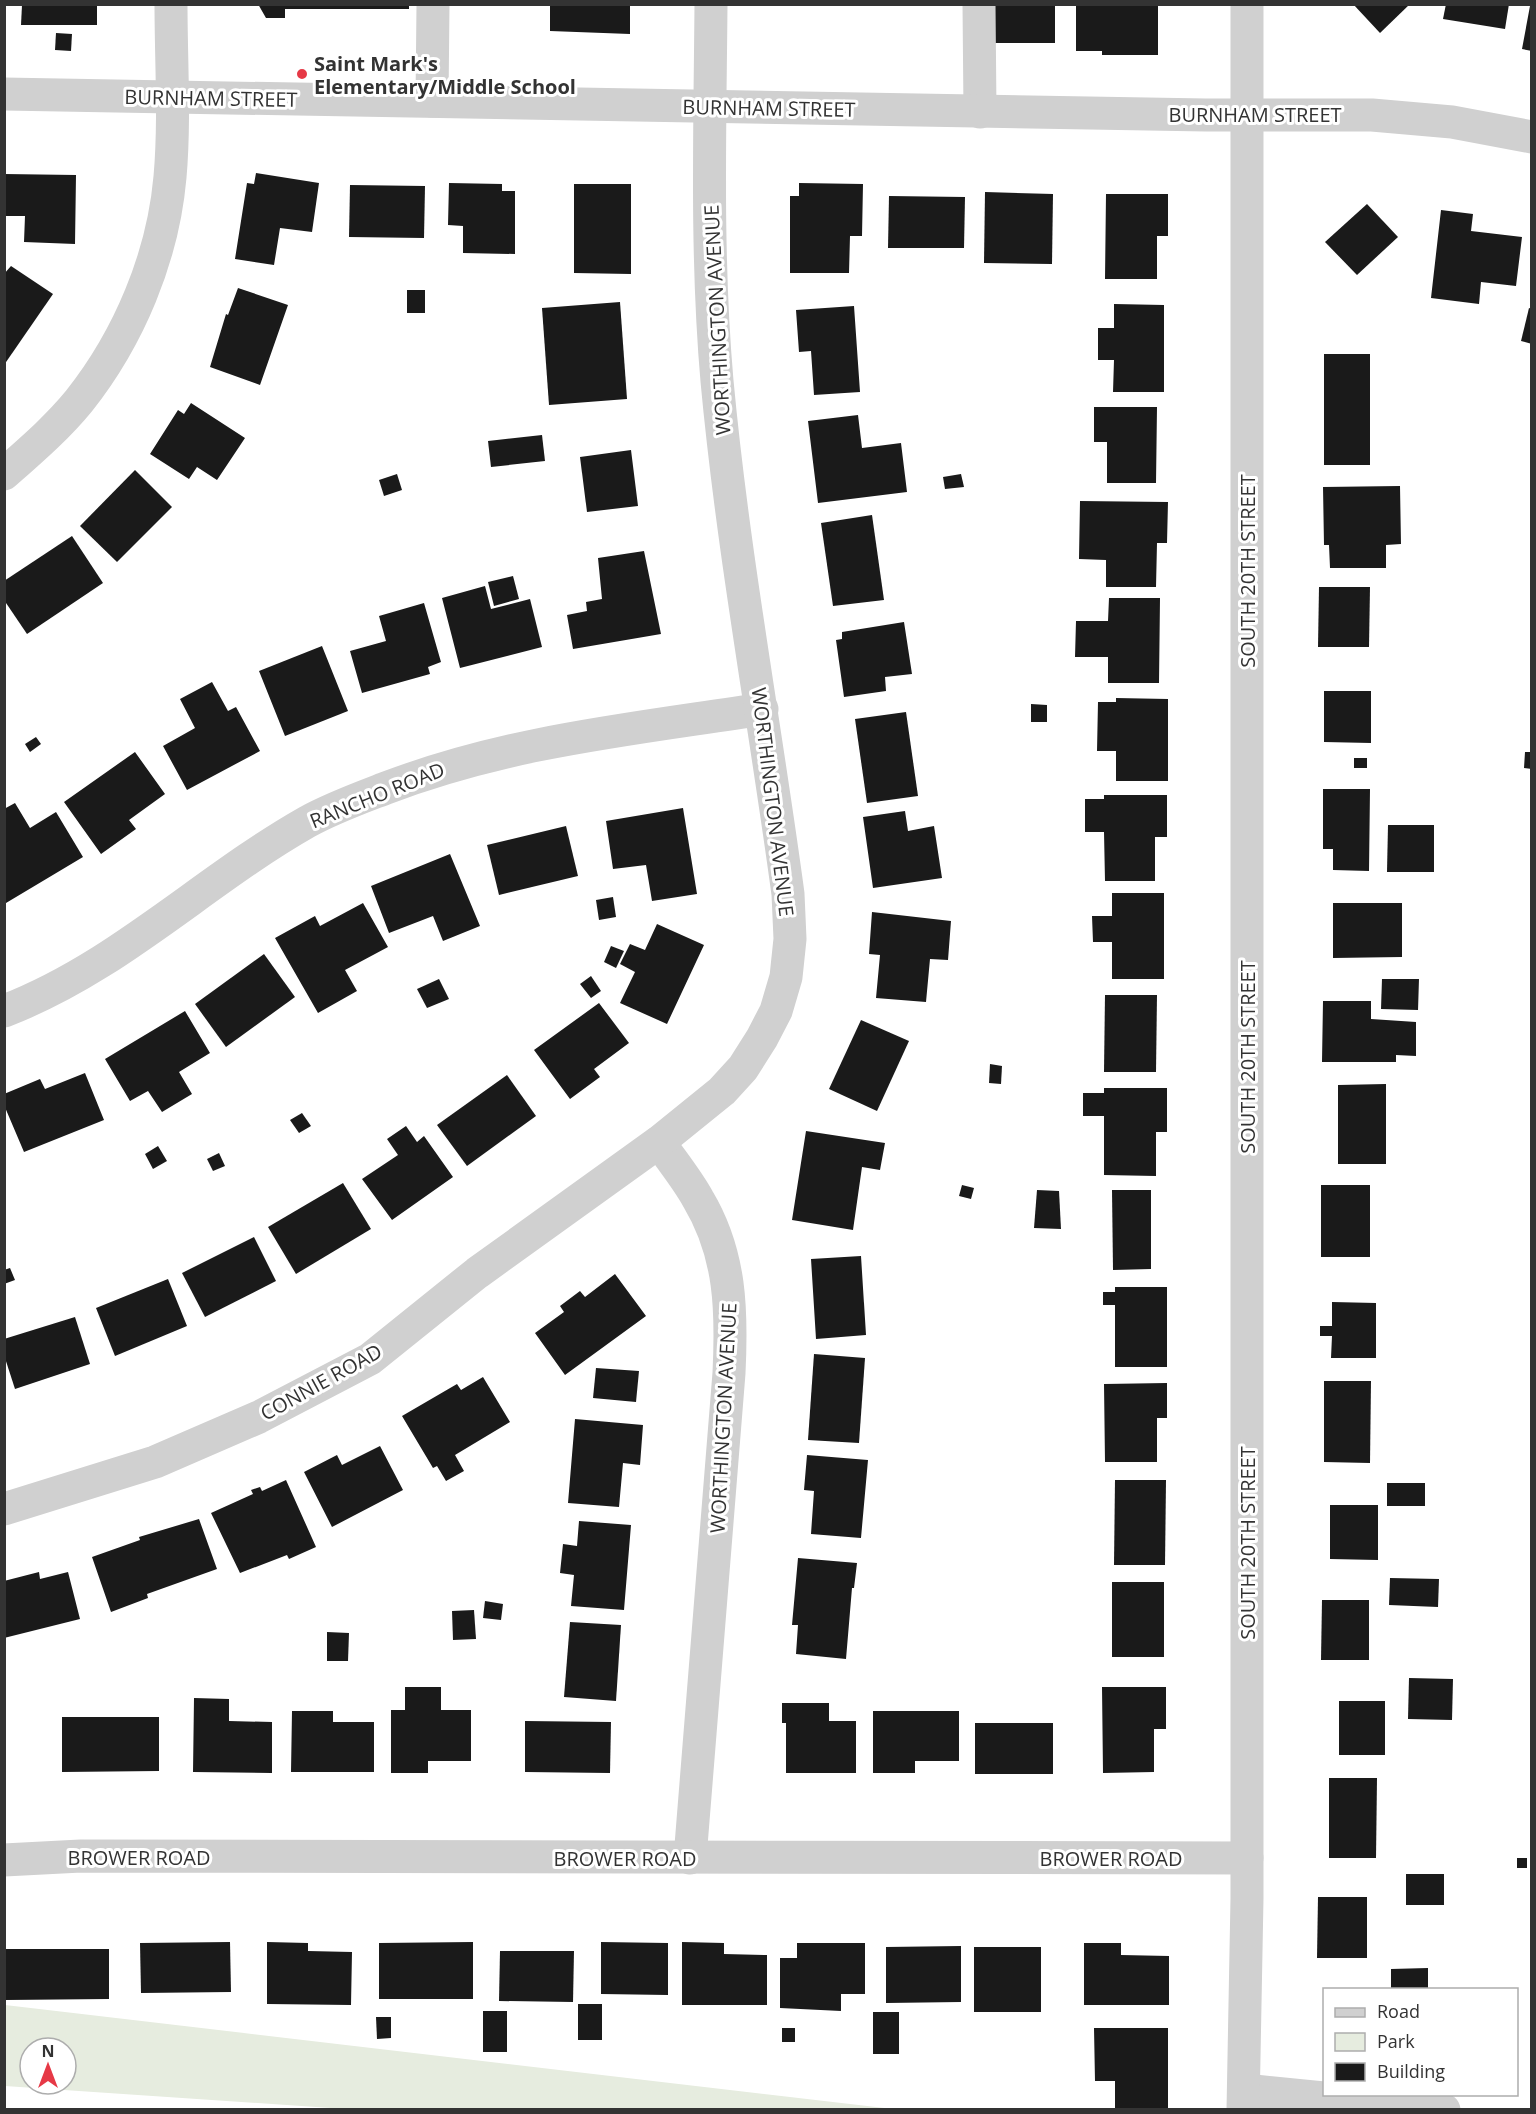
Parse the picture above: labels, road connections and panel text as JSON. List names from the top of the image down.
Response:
{
  "streets": {
    "street": [
      "BURNHAM STREET",
      "WORTHINGTON AVENUE",
      "SOUTH 20TH STREET",
      "RANCHO ROAD",
      "CONNIE ROAD",
      "BROWER ROAD"
    ]
  },
  "crossings": [
    ["BURNHAM STREET", "WORTHINGTON AVENUE"],
    ["BURNHAM STREET", "SOUTH 20TH STREET"],
    ["WORTHINGTON AVENUE", "RANCHO ROAD"],
    ["WORTHINGTON AVENUE", "CONNIE ROAD"],
    ["WORTHINGTON AVENUE", "BROWER ROAD"],
    ["SOUTH 20TH STREET", "BROWER ROAD"]
  ],
  "places": ["Saint Mark's Elementary/Middle School"],
  "legend": ["Road", "Park", "Building"],
  "north": "top"
}
